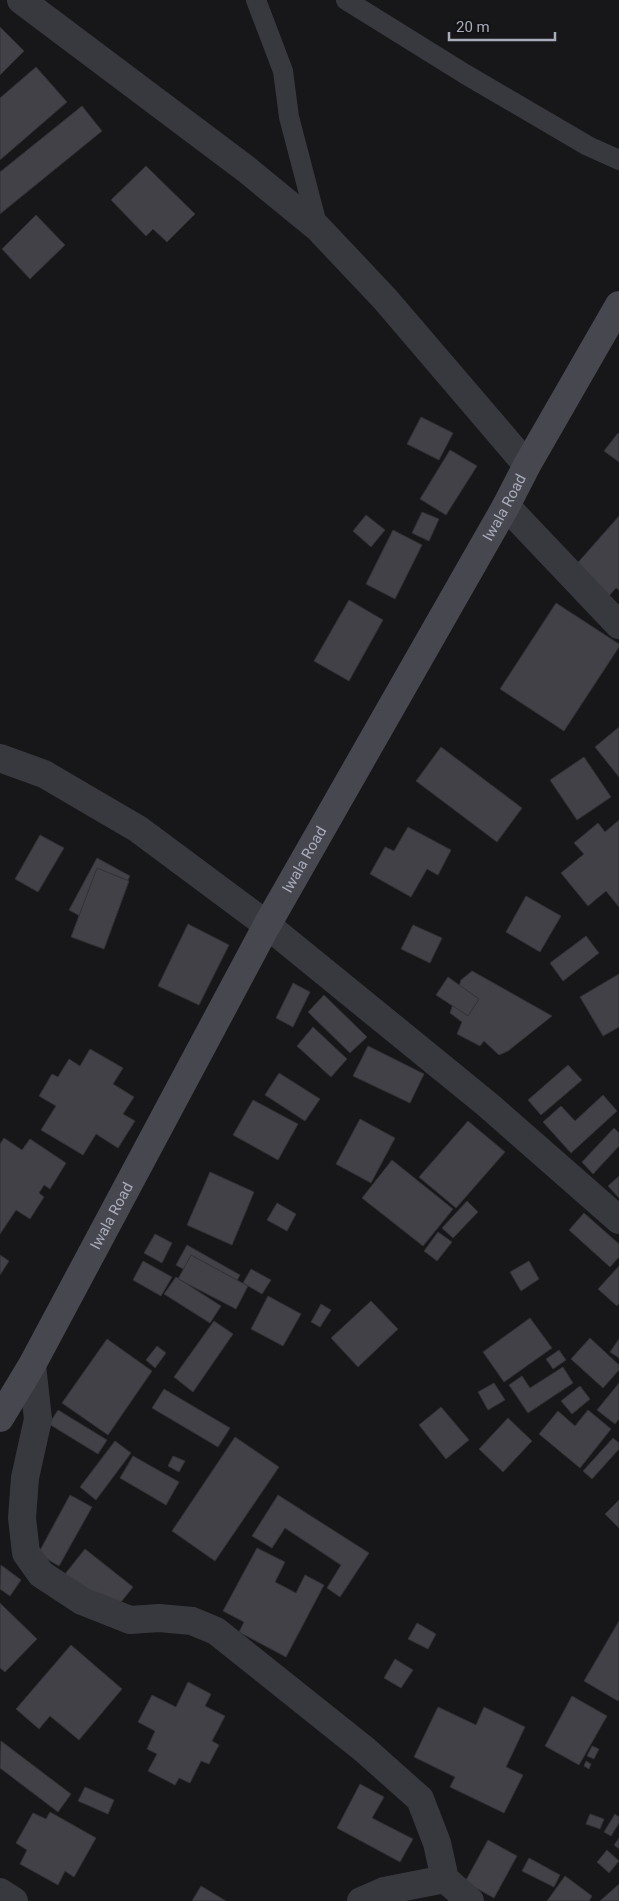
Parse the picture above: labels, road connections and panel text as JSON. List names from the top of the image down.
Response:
{
  "streets": {
    "street": ["Iwala Road"]
  },
  "scale_bar": "20 m"
}
